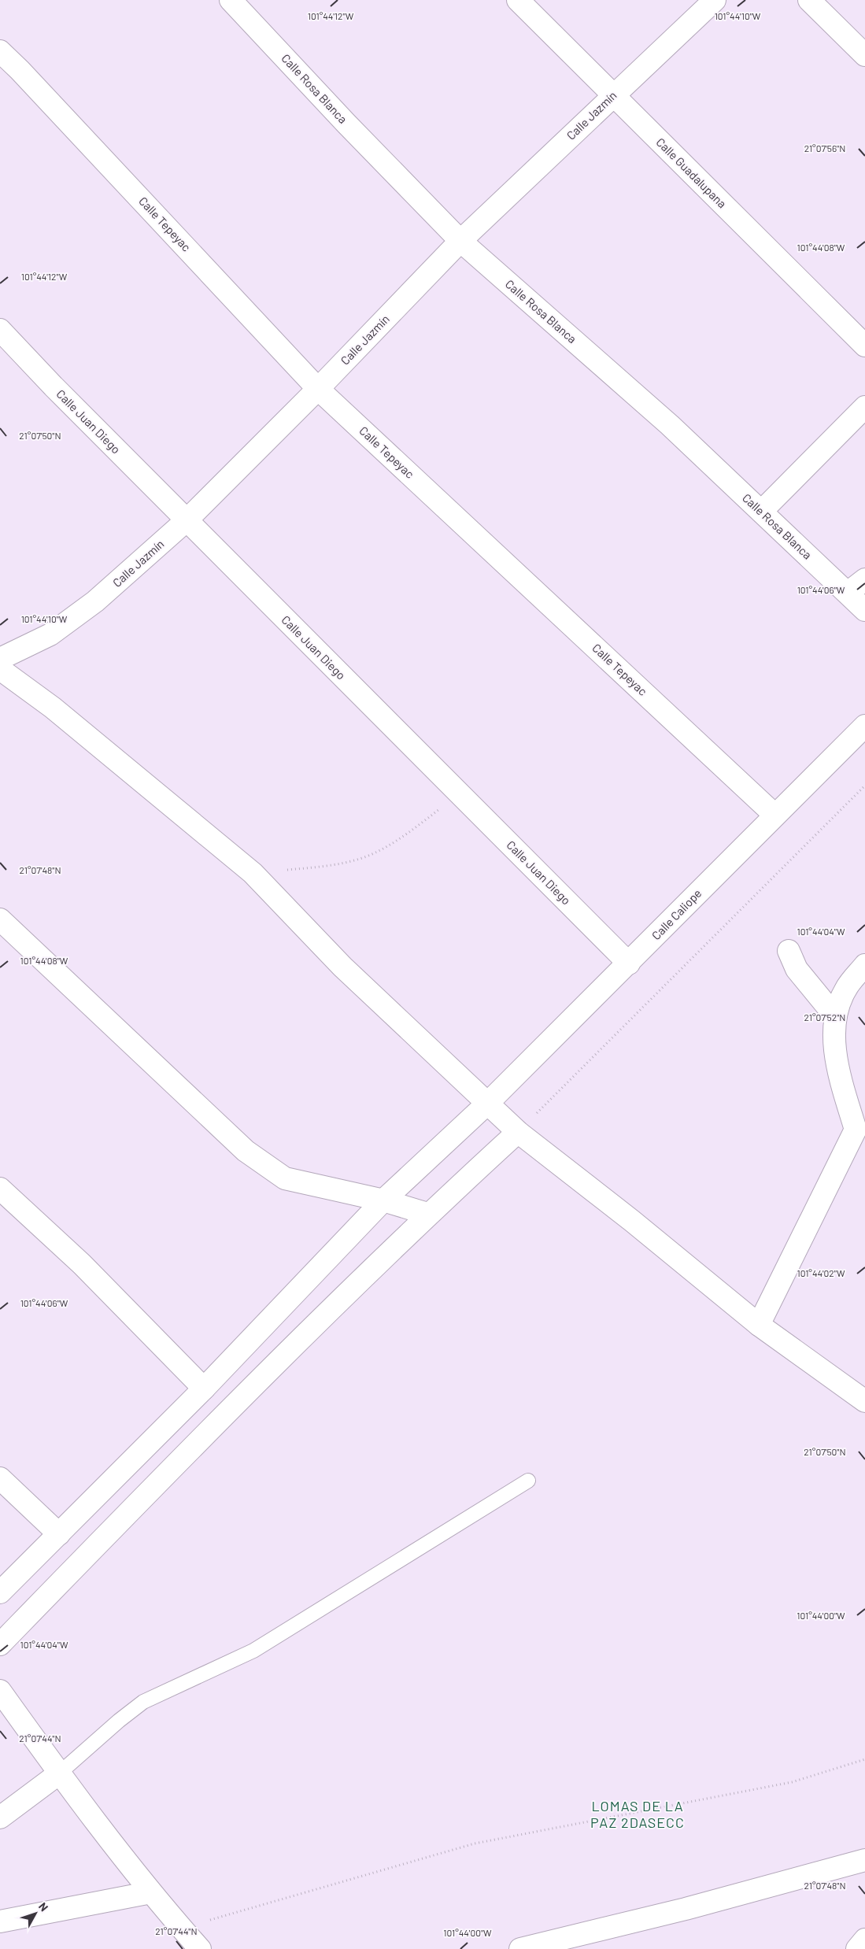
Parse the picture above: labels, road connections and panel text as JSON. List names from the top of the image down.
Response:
{
  "streets": {
    "street": [
      "Calle Rosa Blanca",
      "Calle Jazmín",
      "Calle Guadalupana",
      "Calle Tepeyac",
      "Calle Juan Diego",
      "Calle Caliope"
    ]
  },
  "crossings": [
    ["Calle Rosa Blanca", "Calle Jazmín"],
    ["Calle Jazmín", "Calle Guadalupana"],
    ["Calle Jazmín", "Calle Tepeyac"],
    ["Calle Jazmín", "Calle Juan Diego"],
    ["Calle Tepeyac", "Calle Caliope"],
    ["Calle Juan Diego", "Calle Caliope"]
  ],
  "districts": ["LOMAS DE LA PAZ 2DASECC"],
  "north": "top right",
  "coordinates": [
    "101°44'12\"W",
    "101°44'10\"W",
    "21°07'56\"N",
    "101°44'08\"W",
    "21°07'50\"N",
    "101°44'06\"W",
    "21°07'48\"N",
    "101°44'04\"W",
    "21°07'52\"N",
    "101°44'02\"W",
    "101°44'00\"W",
    "21°07'44\"N"
  ]
}
